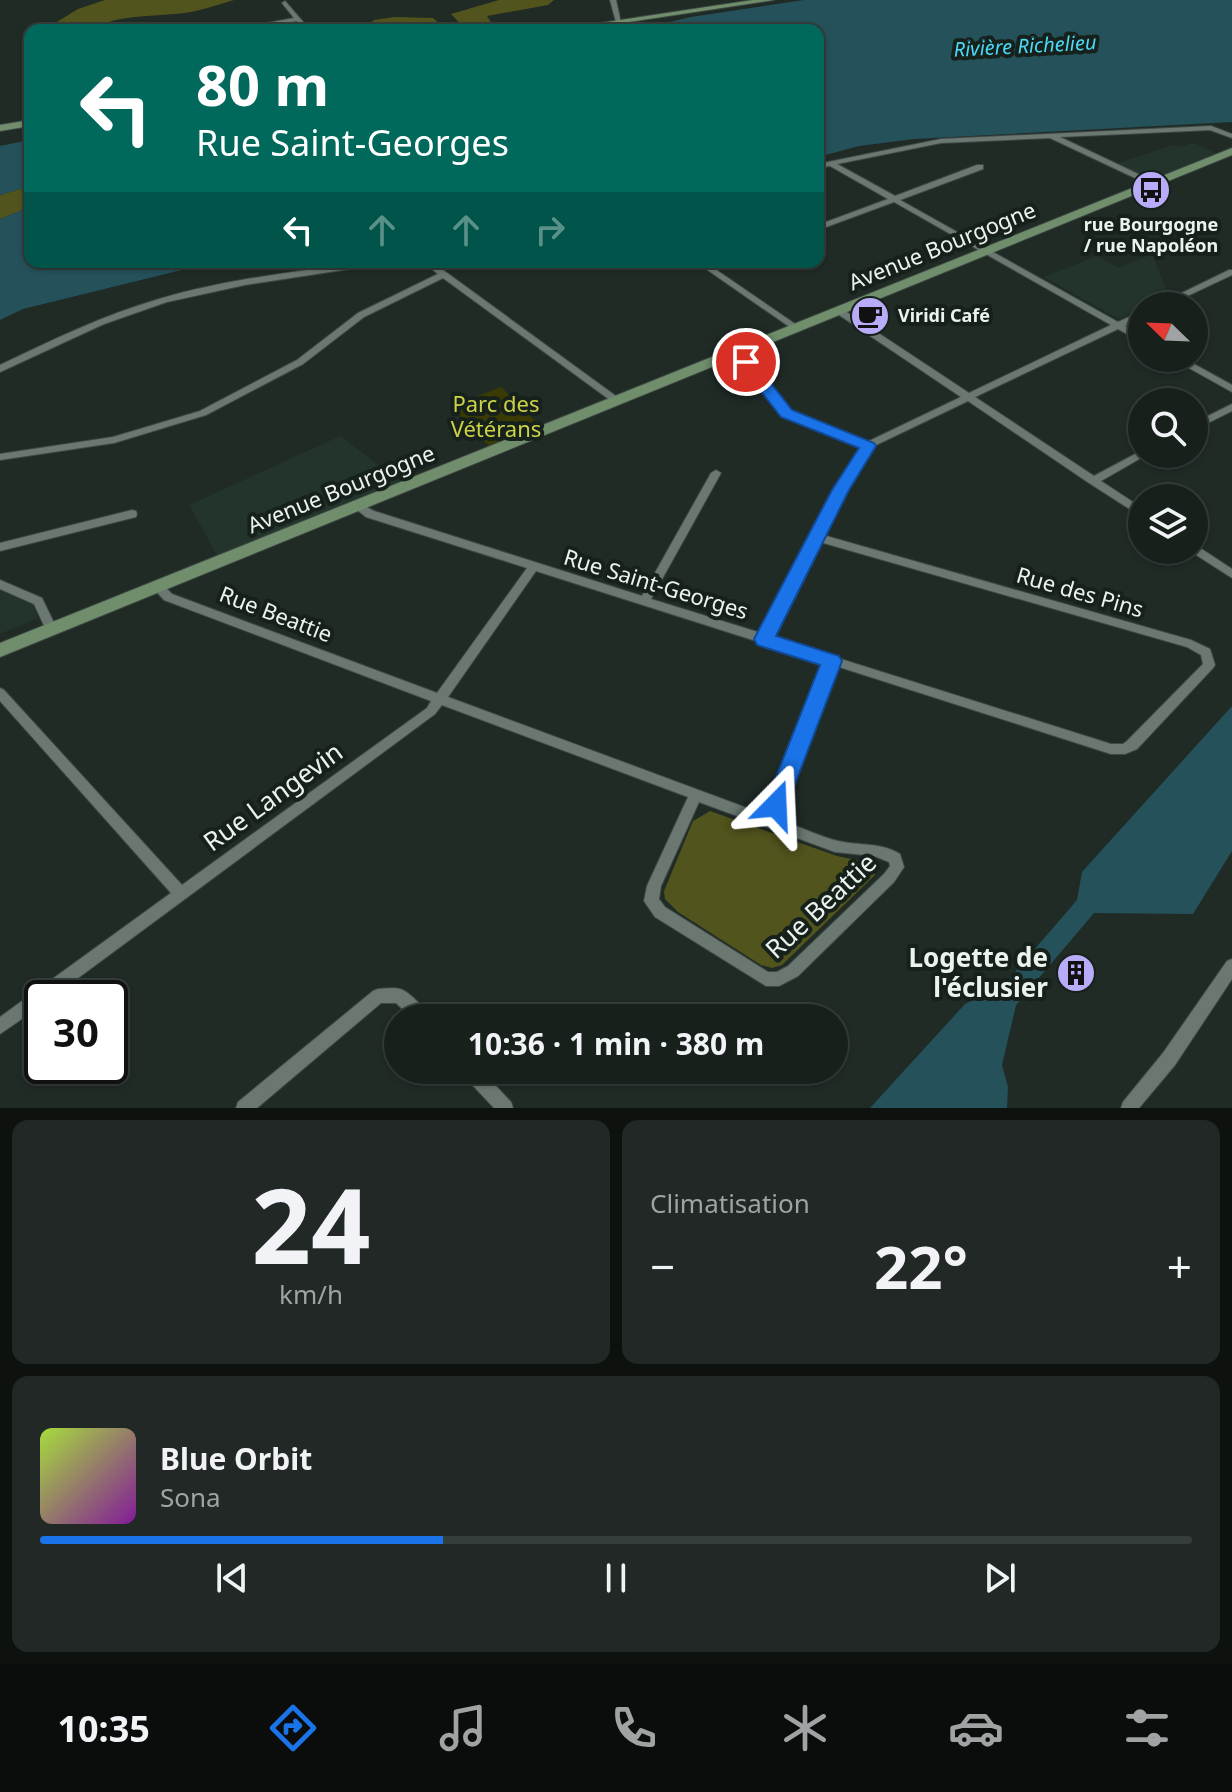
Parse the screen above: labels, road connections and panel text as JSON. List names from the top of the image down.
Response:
{
  "streets": {
    "street": [
      "Avenue Bourgogne",
      "Rue Saint-Georges",
      "Rue des Pins",
      "Rue Beattie",
      "Rue Langevin"
    ]
  },
  "crossings": [
    ["Avenue Bourgogne", "Rue Saint-Georges"],
    ["Avenue Bourgogne", "Rue Beattie"],
    ["Rue Saint-Georges", "Rue des Pins"],
    ["Rue Saint-Georges", "Rue Langevin"],
    ["Rue Beattie", "Rue Langevin"]
  ],
  "water": ["Rivière Richelieu"],
  "parks": ["Parc des Vétérans"],
  "places": {
    "bus stop": ["rue Bourgogne / rue Napoléon"],
    "cafe": ["Viridi Café"],
    "building": ["Logette de l'éclusier"]
  },
  "north": "top left",
  "page": {
    "turn": ["80 m", "Rue Saint-Georges"],
    "limit": "30",
    "trip": "10:36 · 1 min · 380 m",
    "tile": [
      ["24", "km/h"],
      "Climatisation"
    ],
    "heat": ["−", "22°", "+"],
    "song": ["Blue Orbit", "Sona"],
    "tabs": "10:35"
  }
}
